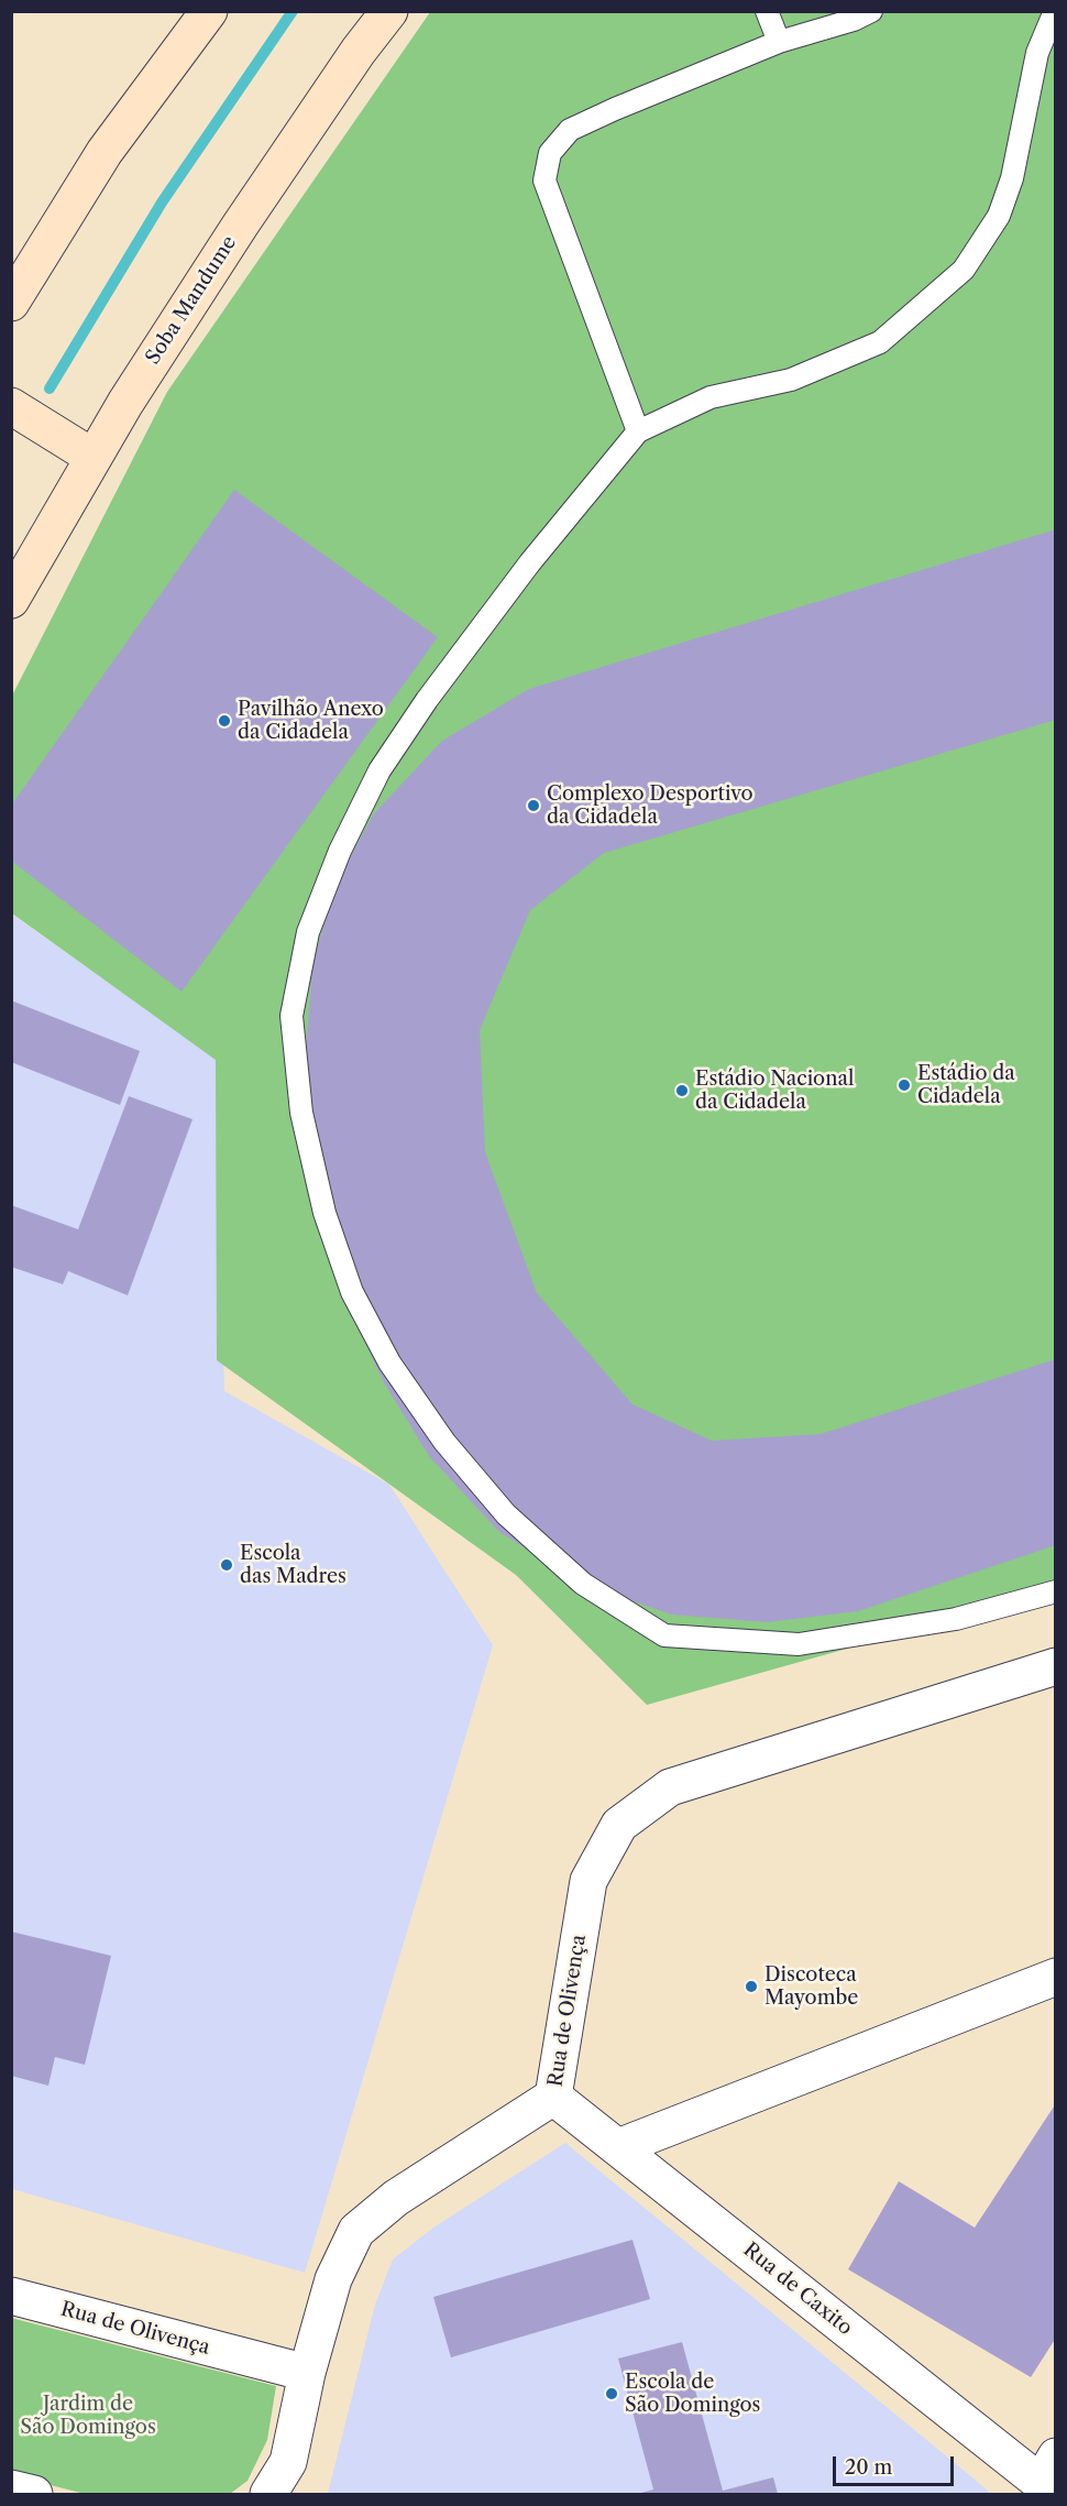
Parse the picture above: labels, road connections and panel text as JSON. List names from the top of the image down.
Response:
{
  "streets": {
    "main road": ["Soba Mandume"],
    "street": ["Rua de Olivença", "Rua de Caxito"]
  },
  "crossings": [
    ["Rua de Olivença", "Rua de Caxito"]
  ],
  "parks": ["Jardim de São Domingos"],
  "places": [
    "Pavilhão Anexo da Cidadela",
    "Complexo Desportivo da Cidadela",
    "Estádio da Cidadela",
    "Estádio Nacional da Cidadela",
    "Escola das Madres",
    "Discoteca Mayombe",
    "Escola de São Domingos"
  ],
  "scale_bar": "20 m"
}
